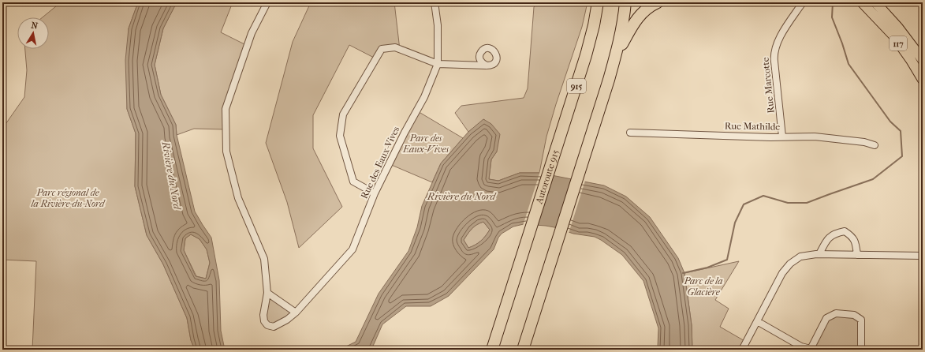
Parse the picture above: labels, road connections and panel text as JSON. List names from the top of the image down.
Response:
{
  "streets": {
    "highway": ["915", "Autoroute 915"],
    "main road": ["117"],
    "street": ["Rue Marcotte", "Rue Mathilde", "Rue des Eaux-Vives"]
  },
  "crossings": [
    ["Rue Marcotte", "Rue Mathilde"]
  ],
  "water": ["Rivière du Nord"],
  "parks": ["Parc des Eaux-Vives", "Parc régional de la Rivière-du-Nord", "Parc de la Glacière"],
  "north": "top"
}
